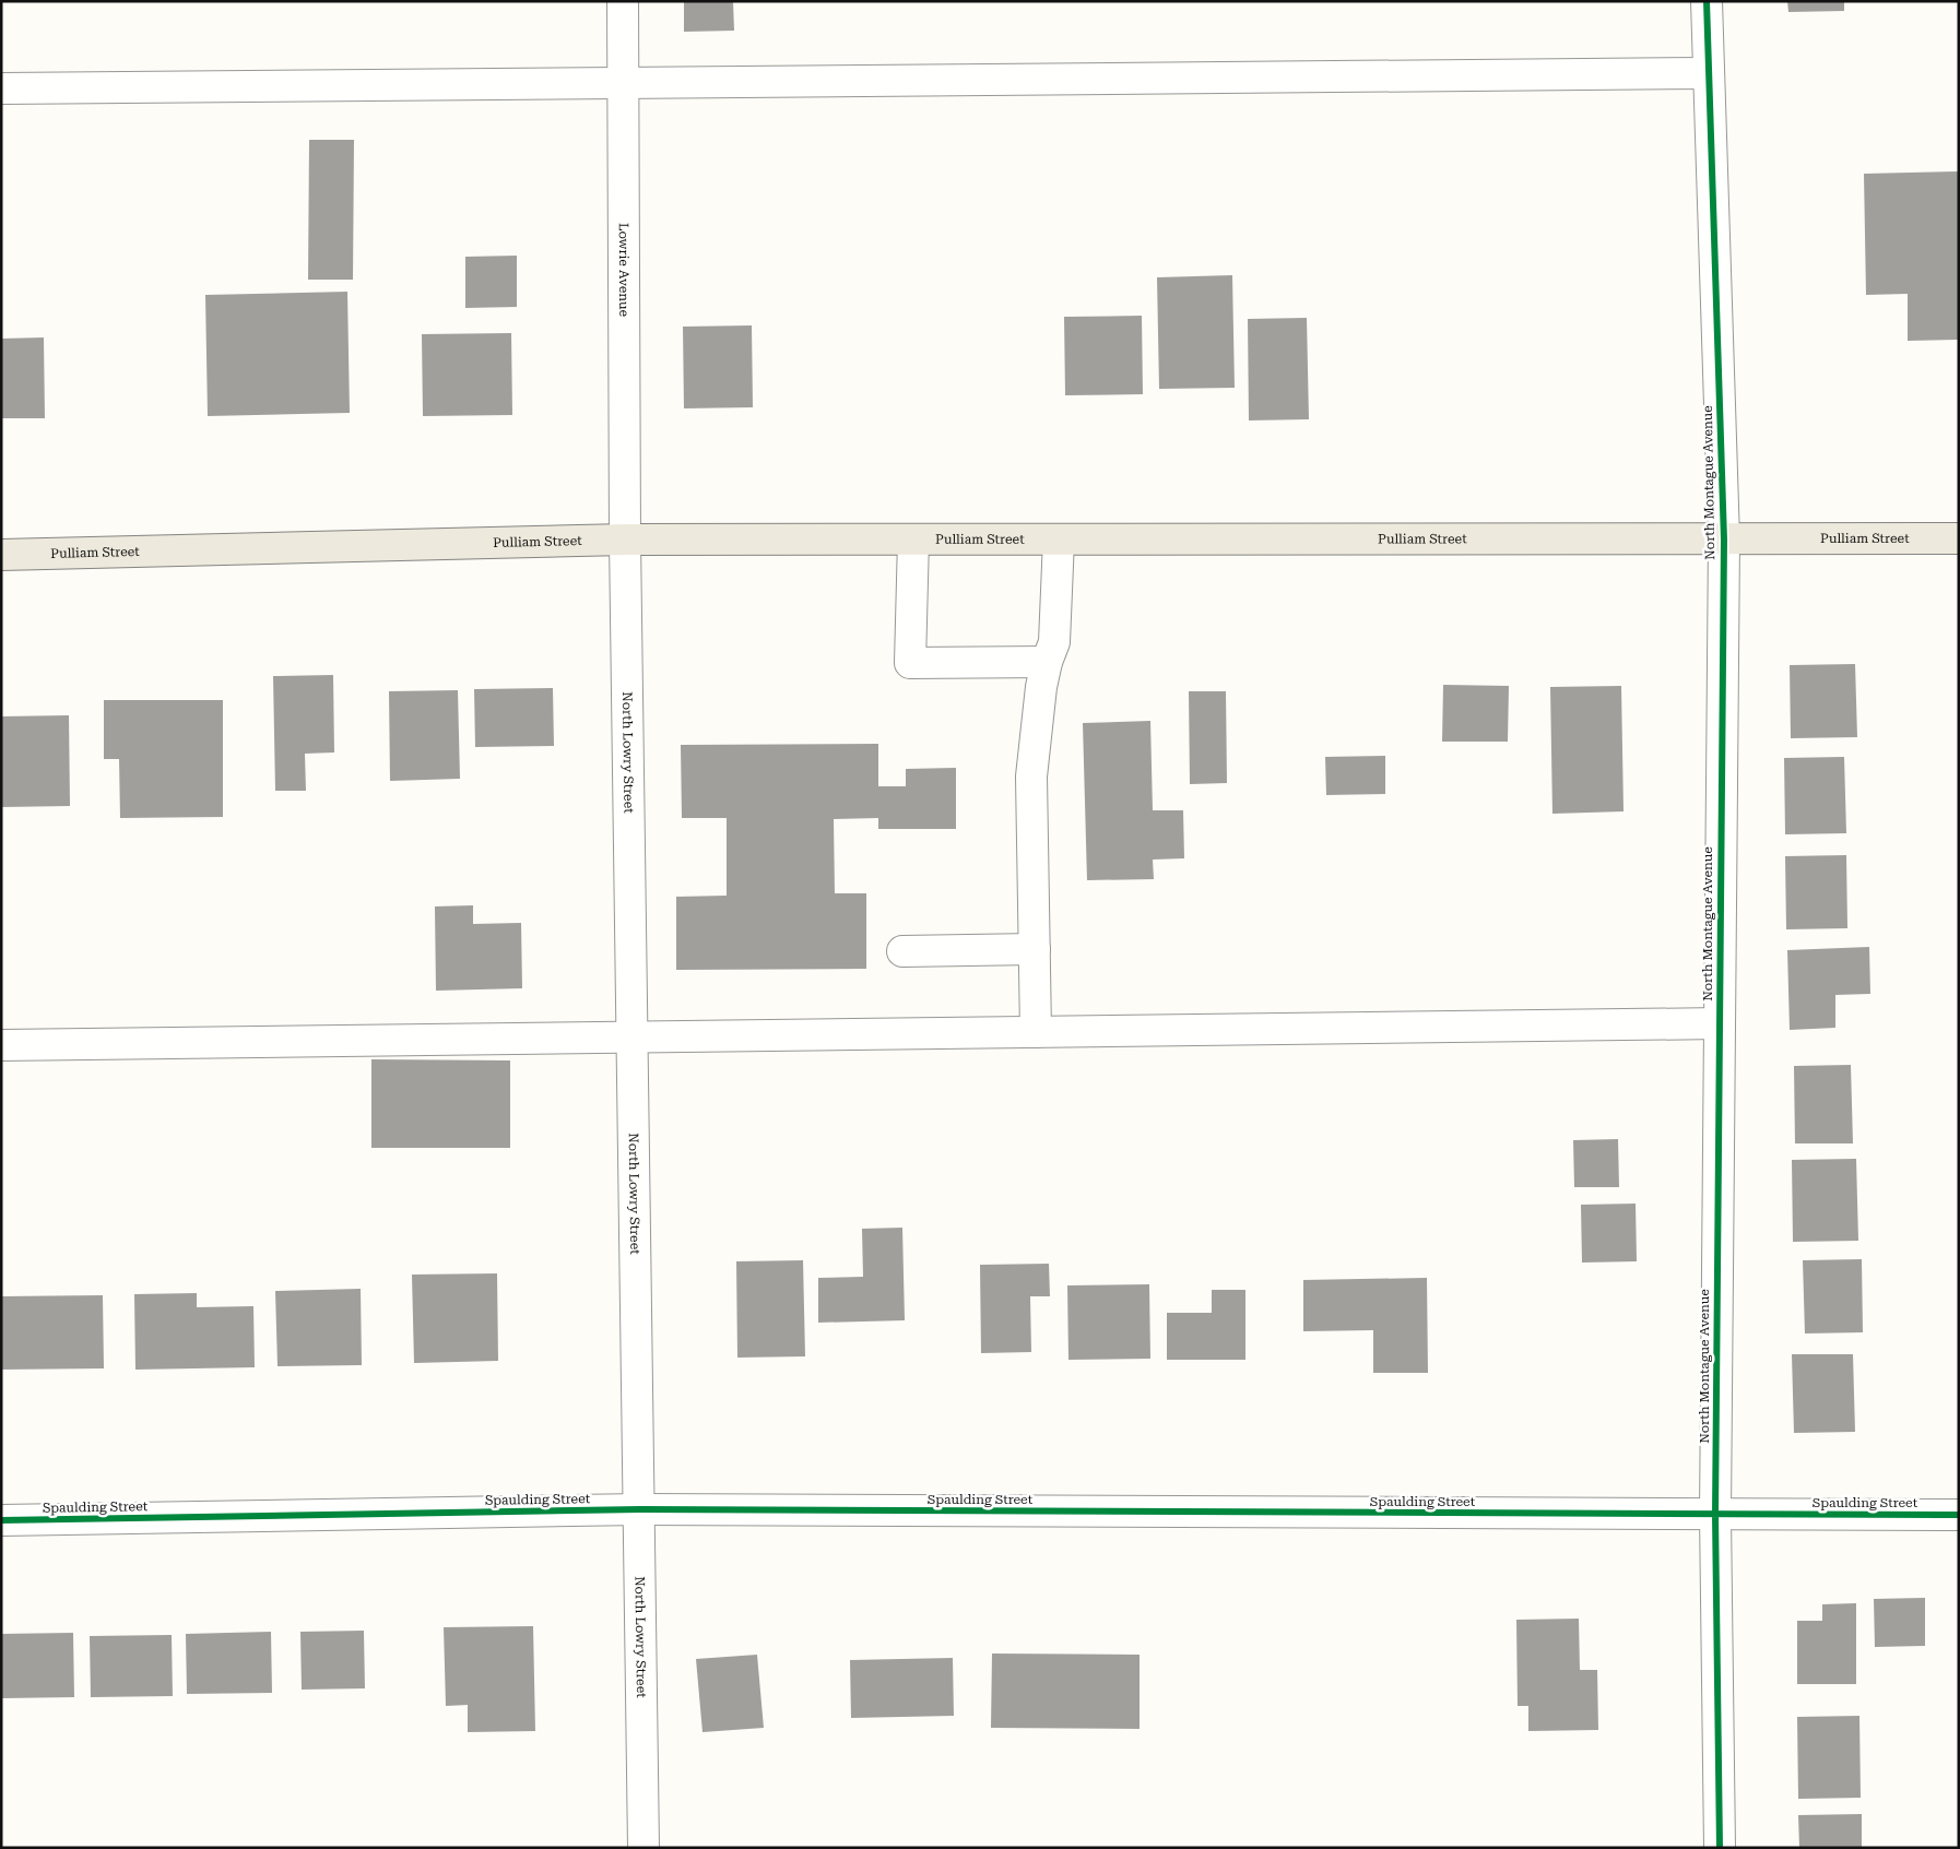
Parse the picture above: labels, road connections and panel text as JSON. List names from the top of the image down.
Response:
{
  "streets": {
    "main road": ["Pulliam Street"],
    "street": [
      "Lowrie Avenue",
      "North Montague Avenue",
      "North Lowry Street",
      "Spaulding Street"
    ]
  },
  "crossings": [
    ["Lowrie Avenue", "Pulliam Street"],
    ["Lowrie Avenue", "North Lowry Street"],
    ["North Montague Avenue", "Pulliam Street"],
    ["North Montague Avenue", "Spaulding Street"],
    ["Pulliam Street", "North Lowry Street"],
    ["North Lowry Street", "Spaulding Street"]
  ]
}
